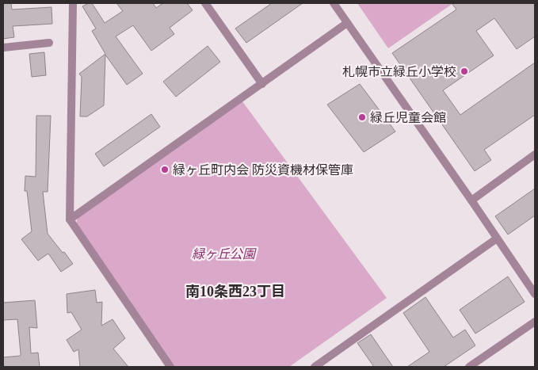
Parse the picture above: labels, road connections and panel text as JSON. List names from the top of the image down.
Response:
{
  "districts": ["南10条西23丁目"],
  "parks": ["緑ヶ丘公園"],
  "places": ["札幌市立緑丘小学校", "緑丘児童会館", "緑ヶ丘町内会 防災資機材保管庫"]
}
